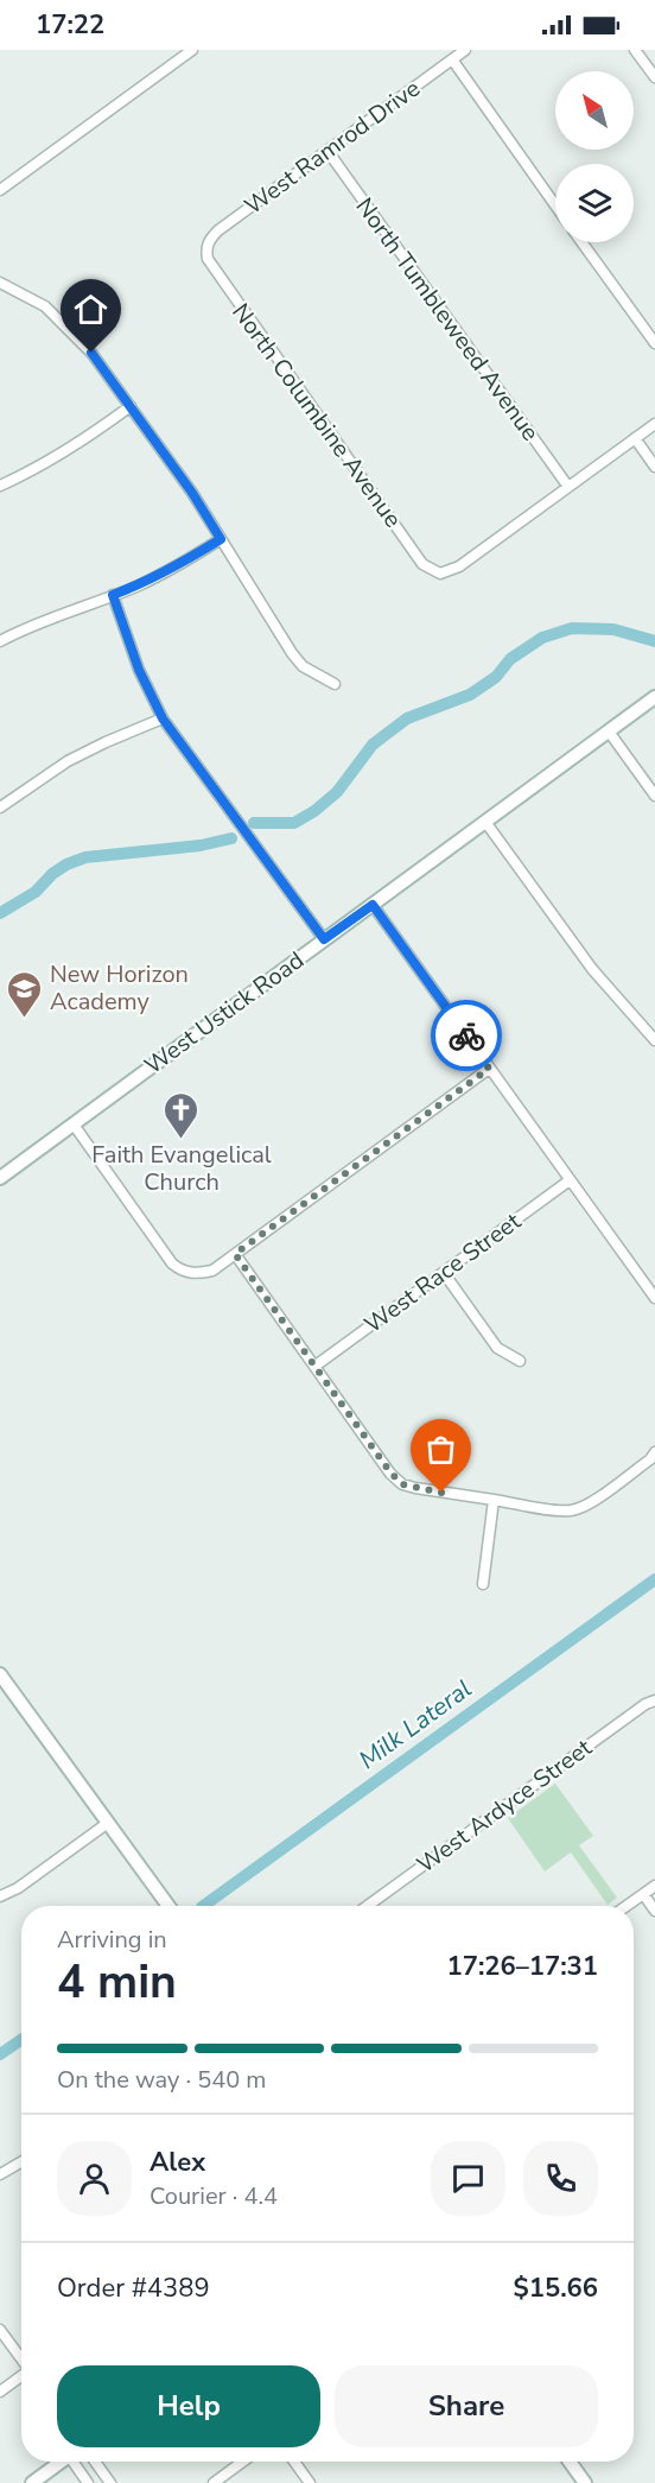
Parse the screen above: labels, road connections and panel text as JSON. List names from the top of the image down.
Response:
{
  "streets": {
    "main road": ["West Ustick Road"],
    "street": [
      "West Ramrod Drive",
      "North Tumbleweed Avenue",
      "North Columbine Avenue",
      "West Race Street",
      "West Ardyce Street"
    ]
  },
  "crossings": [
    ["West Ramrod Drive", "North Tumbleweed Avenue"],
    ["West Ramrod Drive", "North Columbine Avenue"],
    ["North Tumbleweed Avenue", "North Columbine Avenue"]
  ],
  "water": ["Milk Lateral"],
  "places": {
    "school or university": ["New Horizon Academy"],
    "church": ["Faith Evangelical Church"]
  },
  "north": "top left",
  "page": {
    "status": "17:22",
    "heading": ["4 min", "Arriving in", "17:26–17:31"],
    "panel": [
      "Alex",
      "Courier · 4.4",
      "Order #4389",
      "$15.66"
    ],
    "bar": "On the way · 540 m",
    "buttons": ["Help", "Share"]
  }
}
